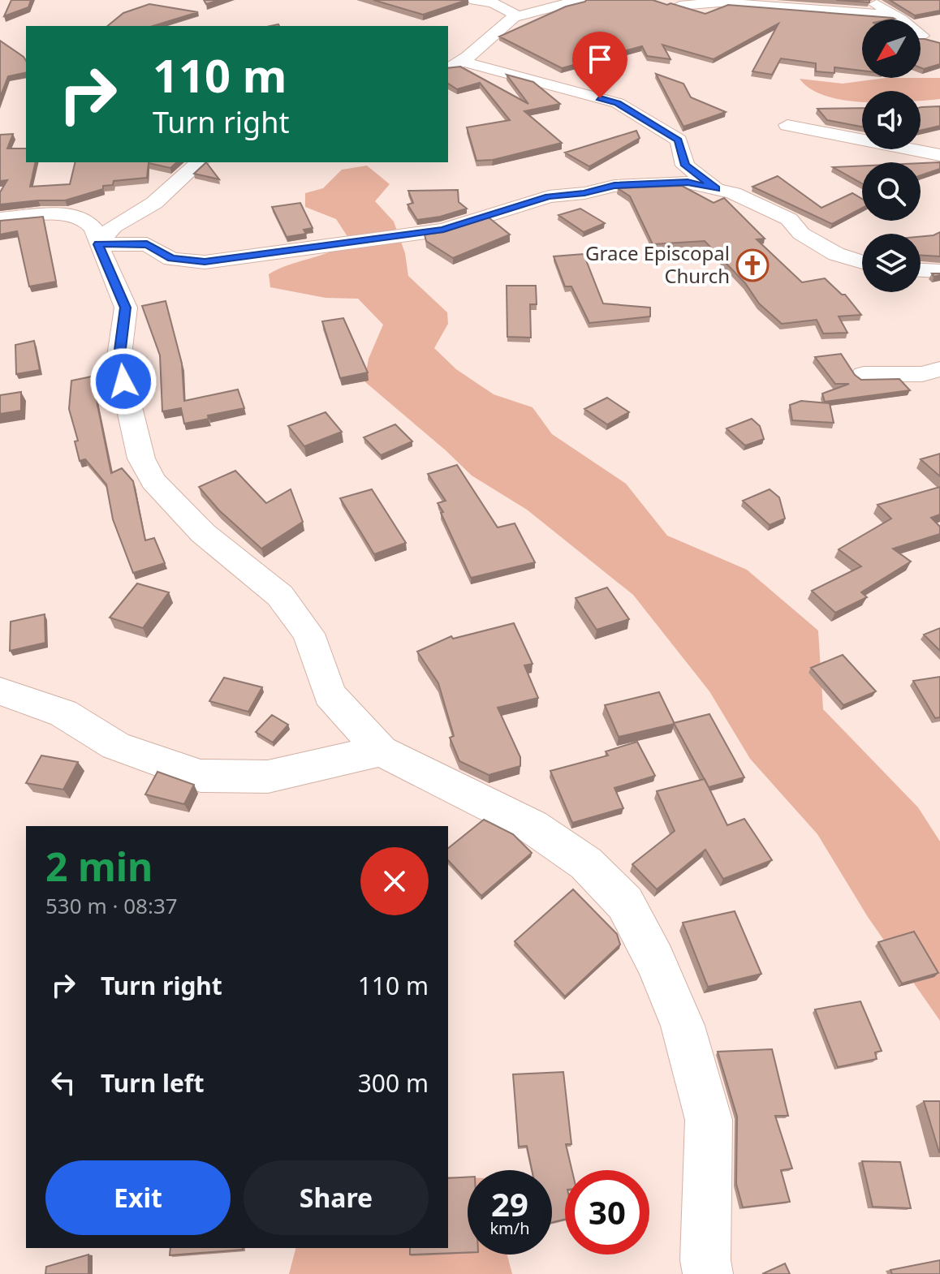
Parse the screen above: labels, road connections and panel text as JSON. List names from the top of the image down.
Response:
{
  "places": {
    "church": ["Grace Episcopal Church"]
  },
  "north": "bottom left",
  "page": {
    "turn": ["110 m", "Turn right"],
    "heading": ["2 min", "530 m · 08:37"],
    "list": [
      {
        "name": "Turn right",
        "value": "110 m"
      },
      {
        "name": "Turn left",
        "value": "300 m"
      }
    ],
    "buttons": ["Exit", "Share"],
    "speed": "29 km/h",
    "limit": "30"
  }
}
